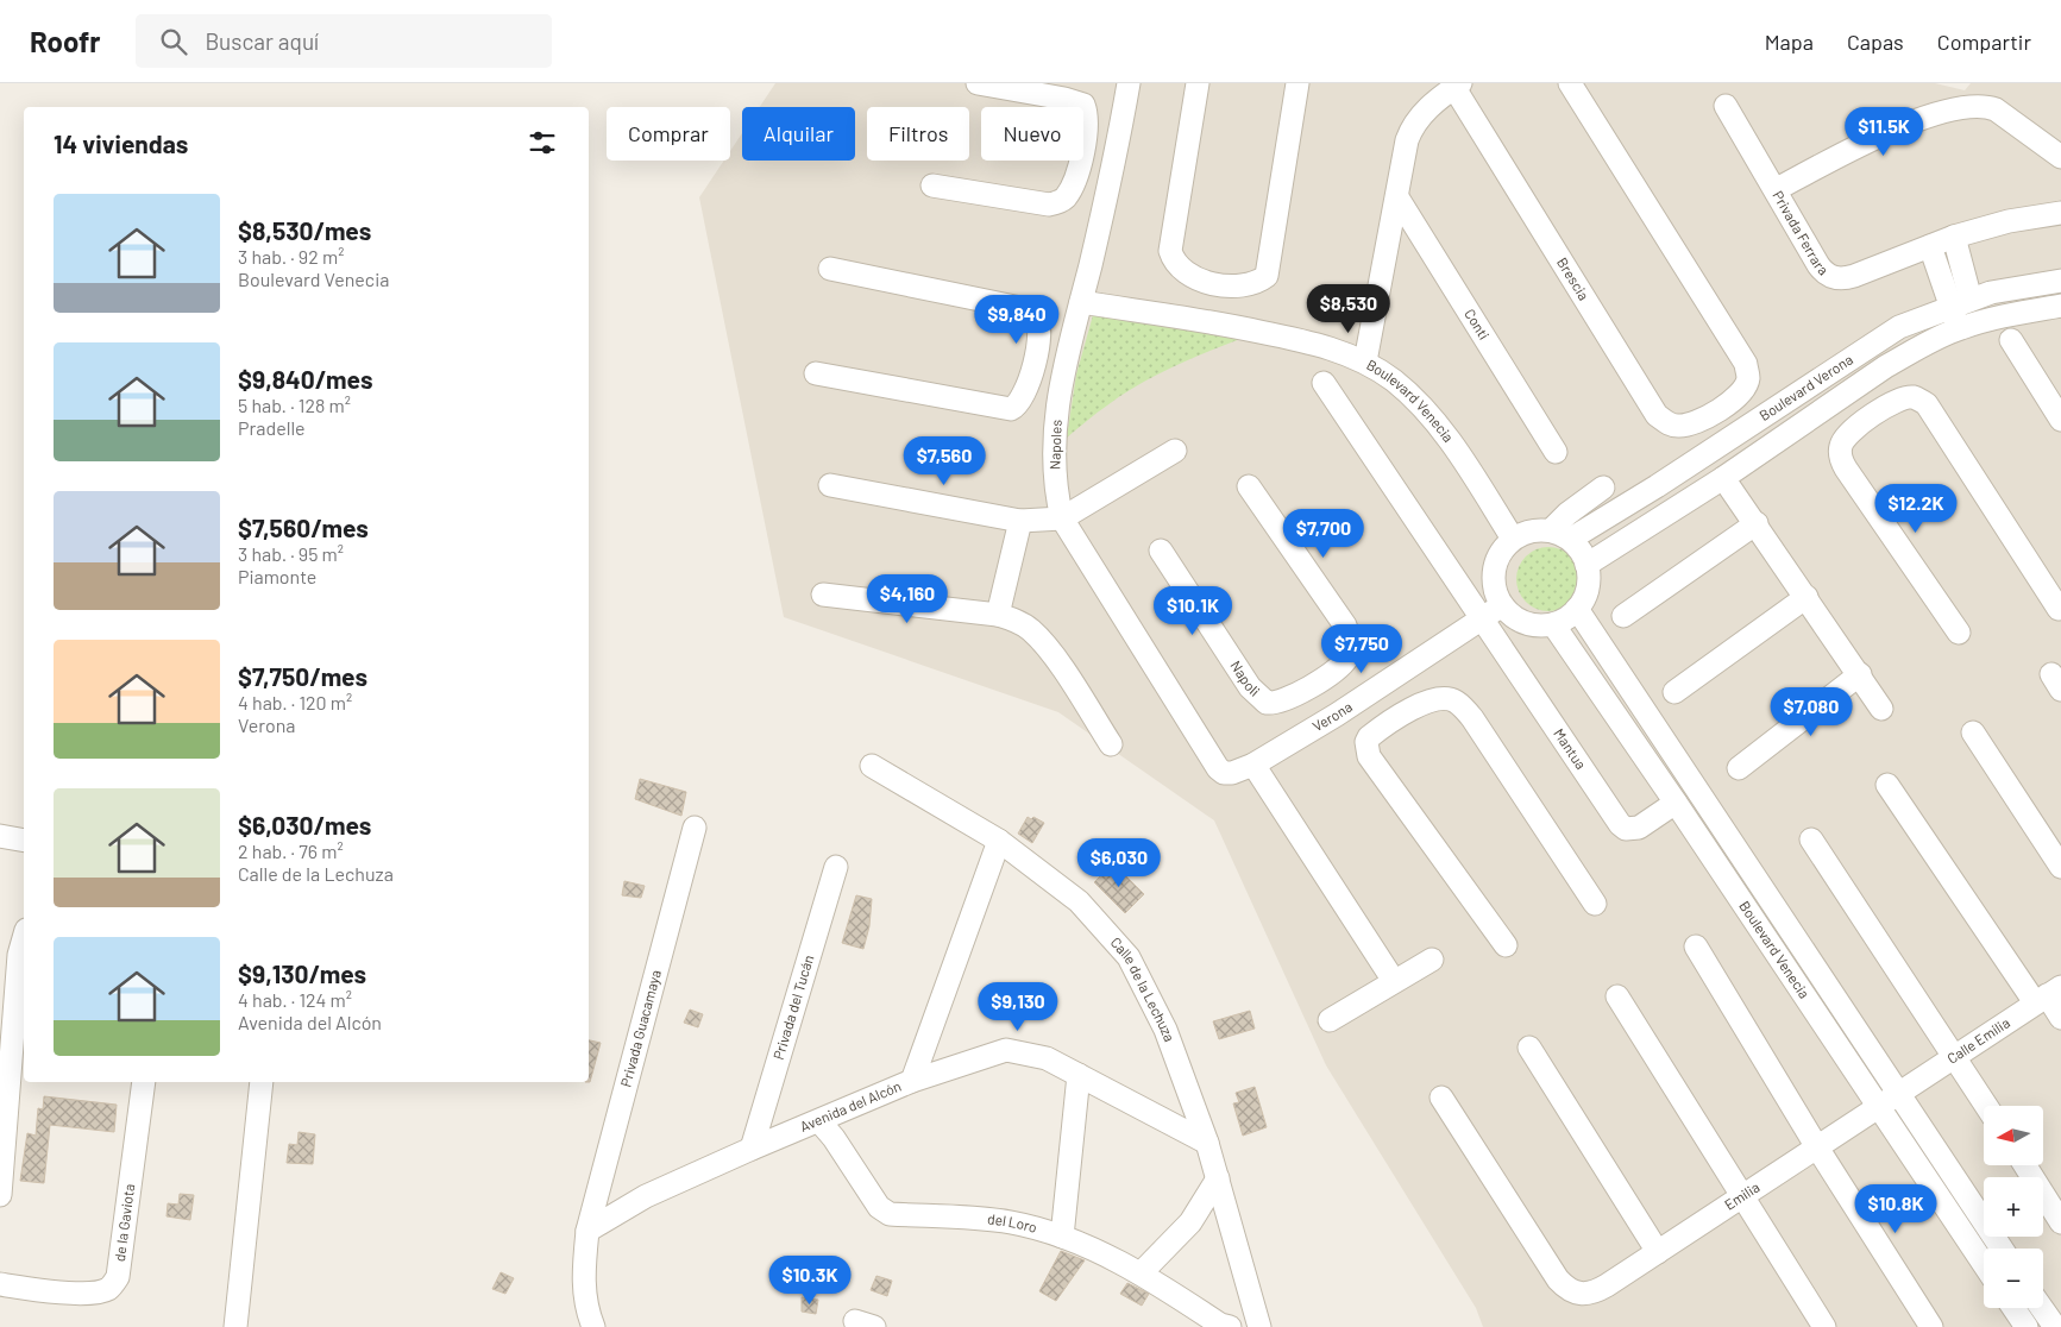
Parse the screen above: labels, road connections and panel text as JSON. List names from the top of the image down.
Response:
{
  "streets": {
    "street": [
      "Privada Ferrara",
      "Brescia",
      "Conti",
      "Boulevard Verona",
      "Boulevard Venecia",
      "Napoles",
      "Napoli",
      "Verona",
      "Mantua",
      "Calle de la Lechuza",
      "Privada del Tucán",
      "Privada Guacamaya",
      "Calle Emilia",
      "Avenida del Alcón",
      "Emilia",
      "de la Gaviota",
      "del Loro"
    ]
  },
  "crossings": [
    ["Boulevard Verona", "Boulevard Venecia"],
    ["Boulevard Verona", "Verona"],
    ["Boulevard Venecia", "Napoles"],
    ["Boulevard Venecia", "Verona"],
    ["Boulevard Venecia", "Mantua"],
    ["Boulevard Venecia", "Calle Emilia"],
    ["Boulevard Venecia", "Emilia"],
    ["Napoles", "Verona"],
    ["Verona", "Mantua"],
    ["Calle de la Lechuza", "Avenida del Alcón"],
    ["Privada del Tucán", "Avenida del Alcón"],
    ["Privada Guacamaya", "Avenida del Alcón"],
    ["Calle Emilia", "Emilia"],
    ["Avenida del Alcón", "del Loro"]
  ],
  "north": "left",
  "page": {
    "header": "Roofr",
    "search": "Buscar aquí",
    "nav": ["Mapa", "Capas", "Compartir"],
    "price": [
      "$11.5K",
      "$8,530",
      "$9,840",
      "$7,560",
      "$12.2K",
      "$7,700",
      "$4,160",
      "$10.1K",
      "$7,750",
      "$7,080",
      "$6,030",
      "$9,130",
      "$10.8K",
      "$10.3K"
    ],
    "chip": [
      "Comprar",
      "Alquilar",
      "Filtros",
      "Nuevo"
    ],
    "heading": "14 viviendas",
    "list": [
      {
        "name": "$8,530/mes",
        "note": "3 hab. · 92 m² · Boulevard Venecia"
      },
      {
        "name": "$9,840/mes",
        "note": "5 hab. · 128 m² · Pradelle"
      },
      {
        "name": "$7,560/mes",
        "note": "3 hab. · 95 m² · Piamonte"
      },
      {
        "name": "$7,750/mes",
        "note": "4 hab. · 120 m² · Verona"
      },
      {
        "name": "$6,030/mes",
        "note": "2 hab. · 76 m² · Calle de la Lechuza"
      },
      {
        "name": "$9,130/mes",
        "note": "4 hab. · 124 m² · Avenida del Alcón"
      }
    ],
    "map_buttons": ["+", "−"]
  }
}
